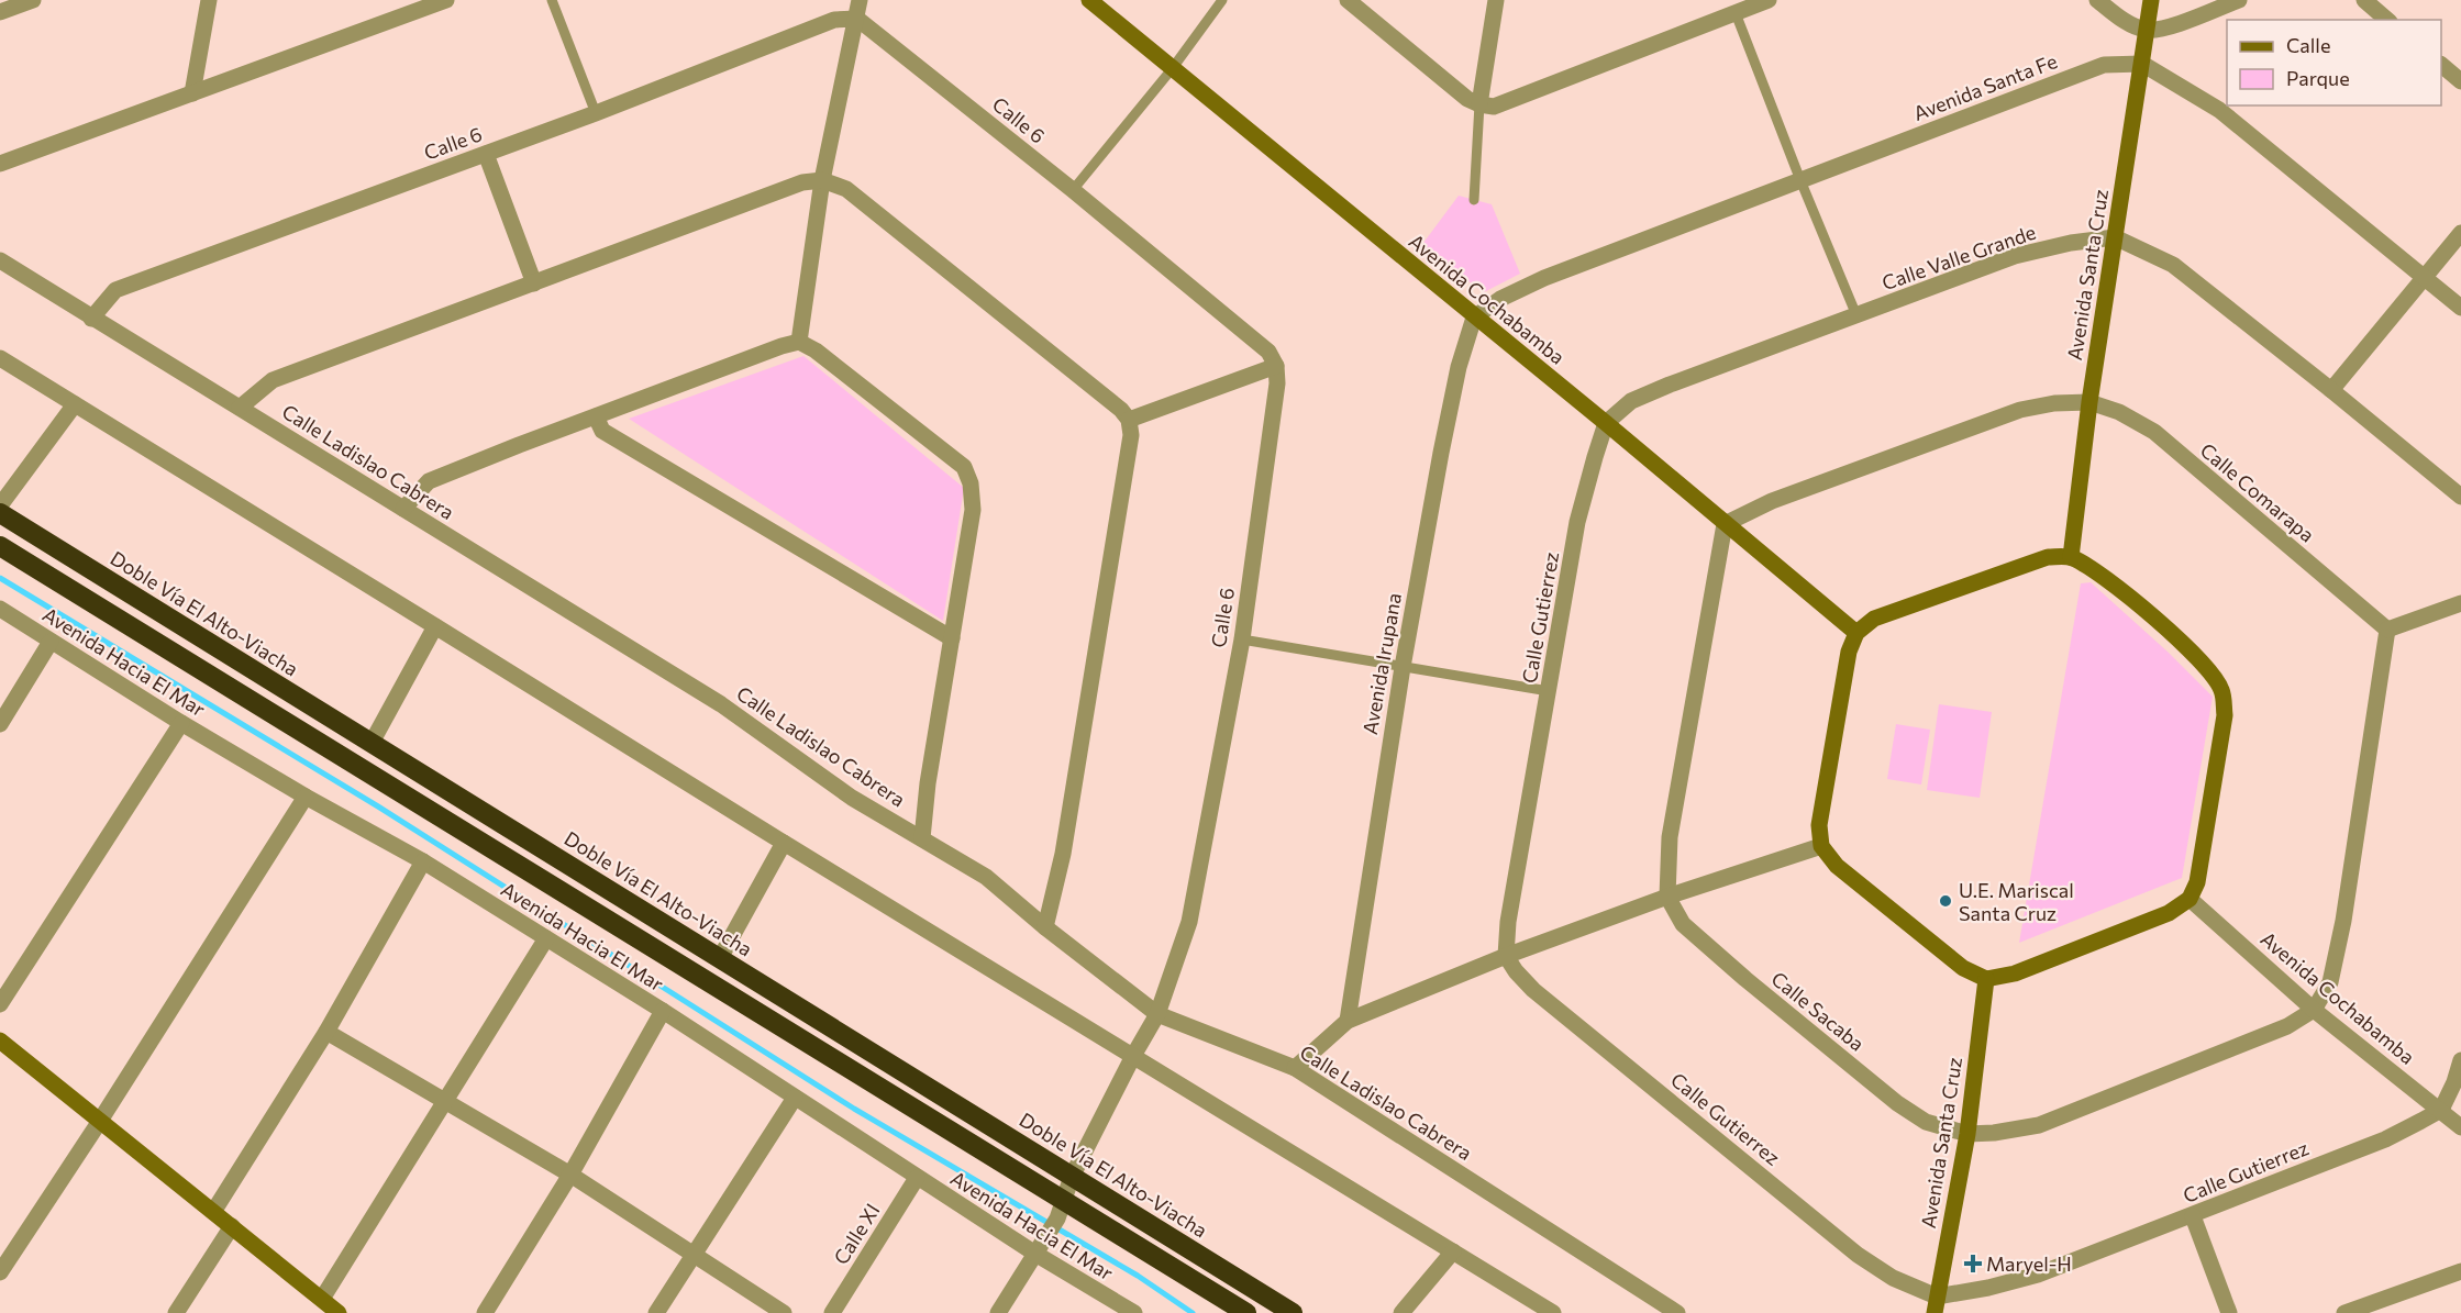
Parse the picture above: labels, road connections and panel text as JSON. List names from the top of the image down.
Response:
{
  "streets": {
    "highway": ["Doble Vía El Alto-Viacha"],
    "street": [
      "Avenida Santa Fe",
      "Calle 6",
      "Calle Valle Grande",
      "Avenida Santa Cruz",
      "Avenida Cochabamba",
      "Calle Ladislao Cabrera",
      "Calle Comarapa",
      "Calle Gutierrez",
      "Avenida Hacia El Mar",
      "Avenida Irupana",
      "Calle Sacaba",
      "Calle XI"
    ]
  },
  "crossings": [
    ["Avenida Santa Fe", "Avenida Santa Cruz"],
    ["Avenida Santa Fe", "Avenida Cochabamba"],
    ["Avenida Santa Fe", "Avenida Irupana"],
    ["Calle 6", "Calle Ladislao Cabrera"],
    ["Calle 6", "Doble Vía El Alto-Viacha"],
    ["Calle 6", "Avenida Hacia El Mar"],
    ["Calle Valle Grande", "Avenida Santa Cruz"],
    ["Calle Valle Grande", "Avenida Cochabamba"],
    ["Calle Valle Grande", "Calle Gutierrez"],
    ["Avenida Santa Cruz", "Calle Comarapa"],
    ["Avenida Santa Cruz", "Calle Gutierrez"],
    ["Avenida Santa Cruz", "Calle Sacaba"],
    ["Avenida Cochabamba", "Calle Comarapa"],
    ["Avenida Cochabamba", "Calle Gutierrez"],
    ["Avenida Cochabamba", "Avenida Irupana"],
    ["Avenida Cochabamba", "Calle Sacaba"],
    ["Avenida Hacia El Mar", "Calle XI"]
  ],
  "places": {
    "other": ["U.E. Mariscal Santa Cruz"],
    "health": ["Maryel-H"]
  },
  "legend": ["Calle", "Parque"]
}
